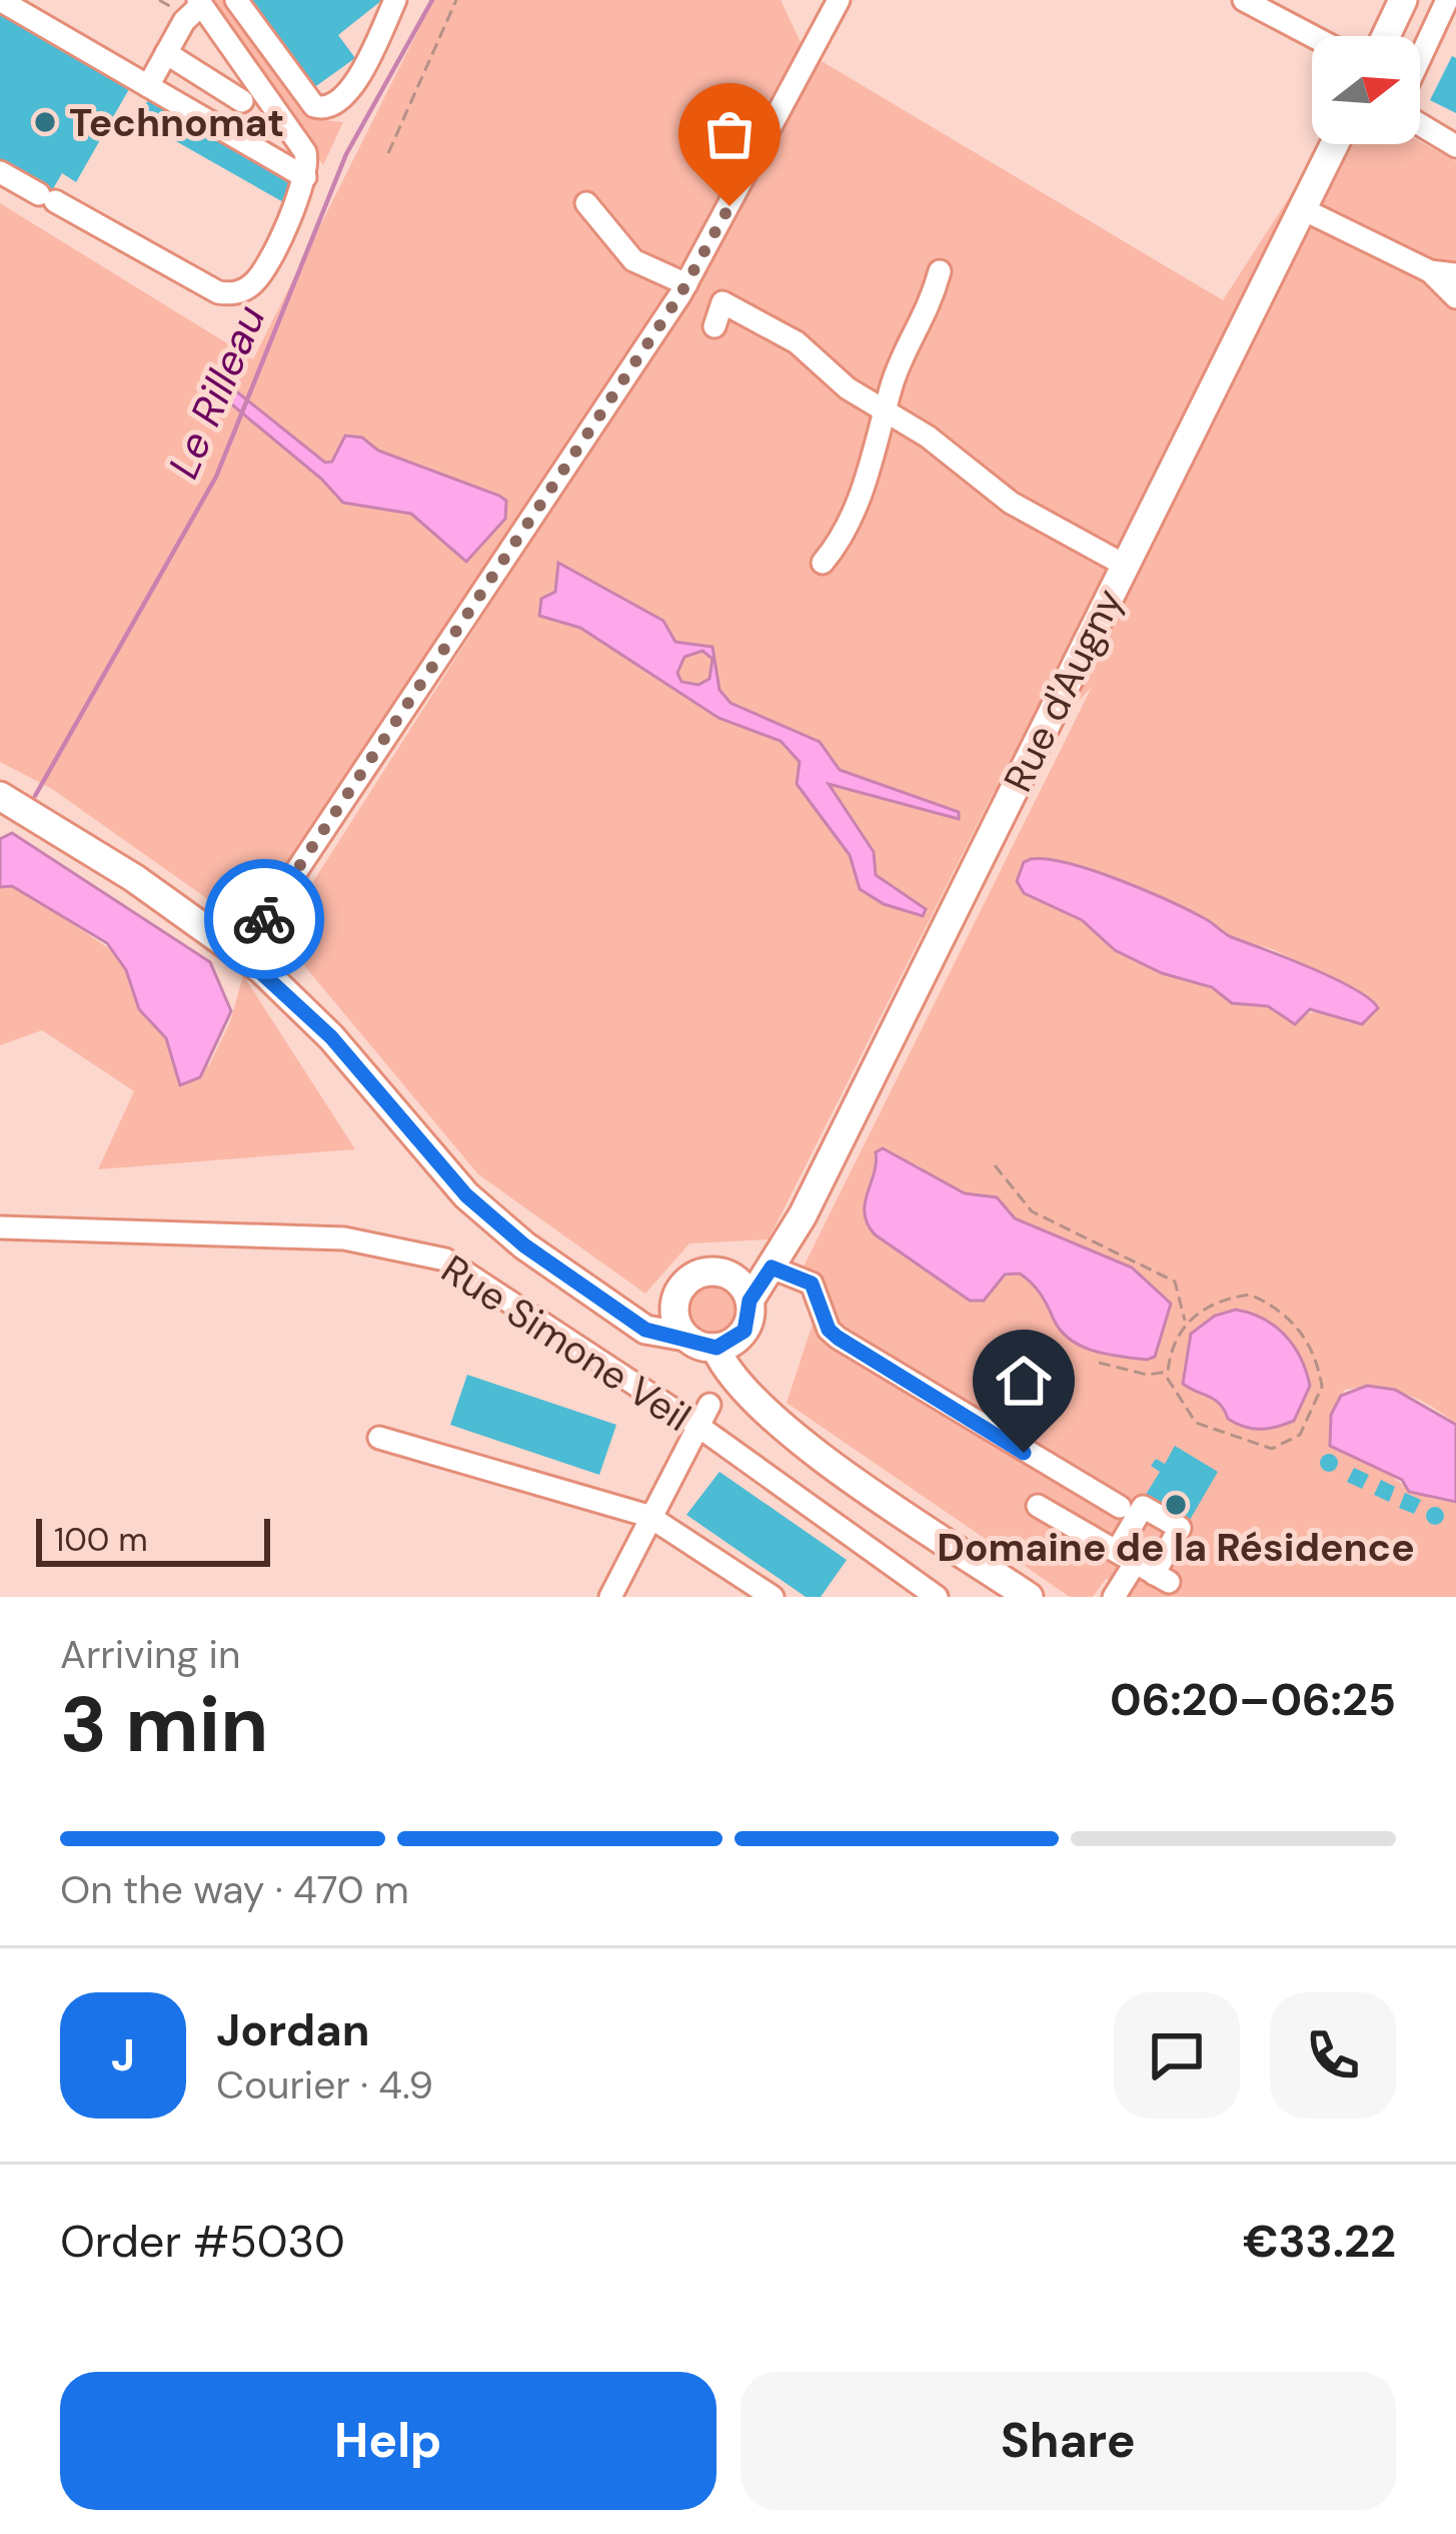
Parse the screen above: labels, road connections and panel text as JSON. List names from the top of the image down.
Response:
{
  "streets": {
    "main road": ["Rue d'Augny"],
    "street": ["Rue Simone Veil"]
  },
  "water": ["Le Rilleau"],
  "places": ["Technomat", "Domaine de la Résidence"],
  "scale_bar": "100 m",
  "north": "right",
  "page": {
    "scale": "100 m",
    "heading": ["3 min", "Arriving in", "06:20–06:25"],
    "panel": [
      "Jordan",
      "Courier · 4.9",
      "Order #5030",
      "€33.22"
    ],
    "bar": "On the way · 470 m",
    "round": "J",
    "buttons": ["Help", "Share"]
  }
}
